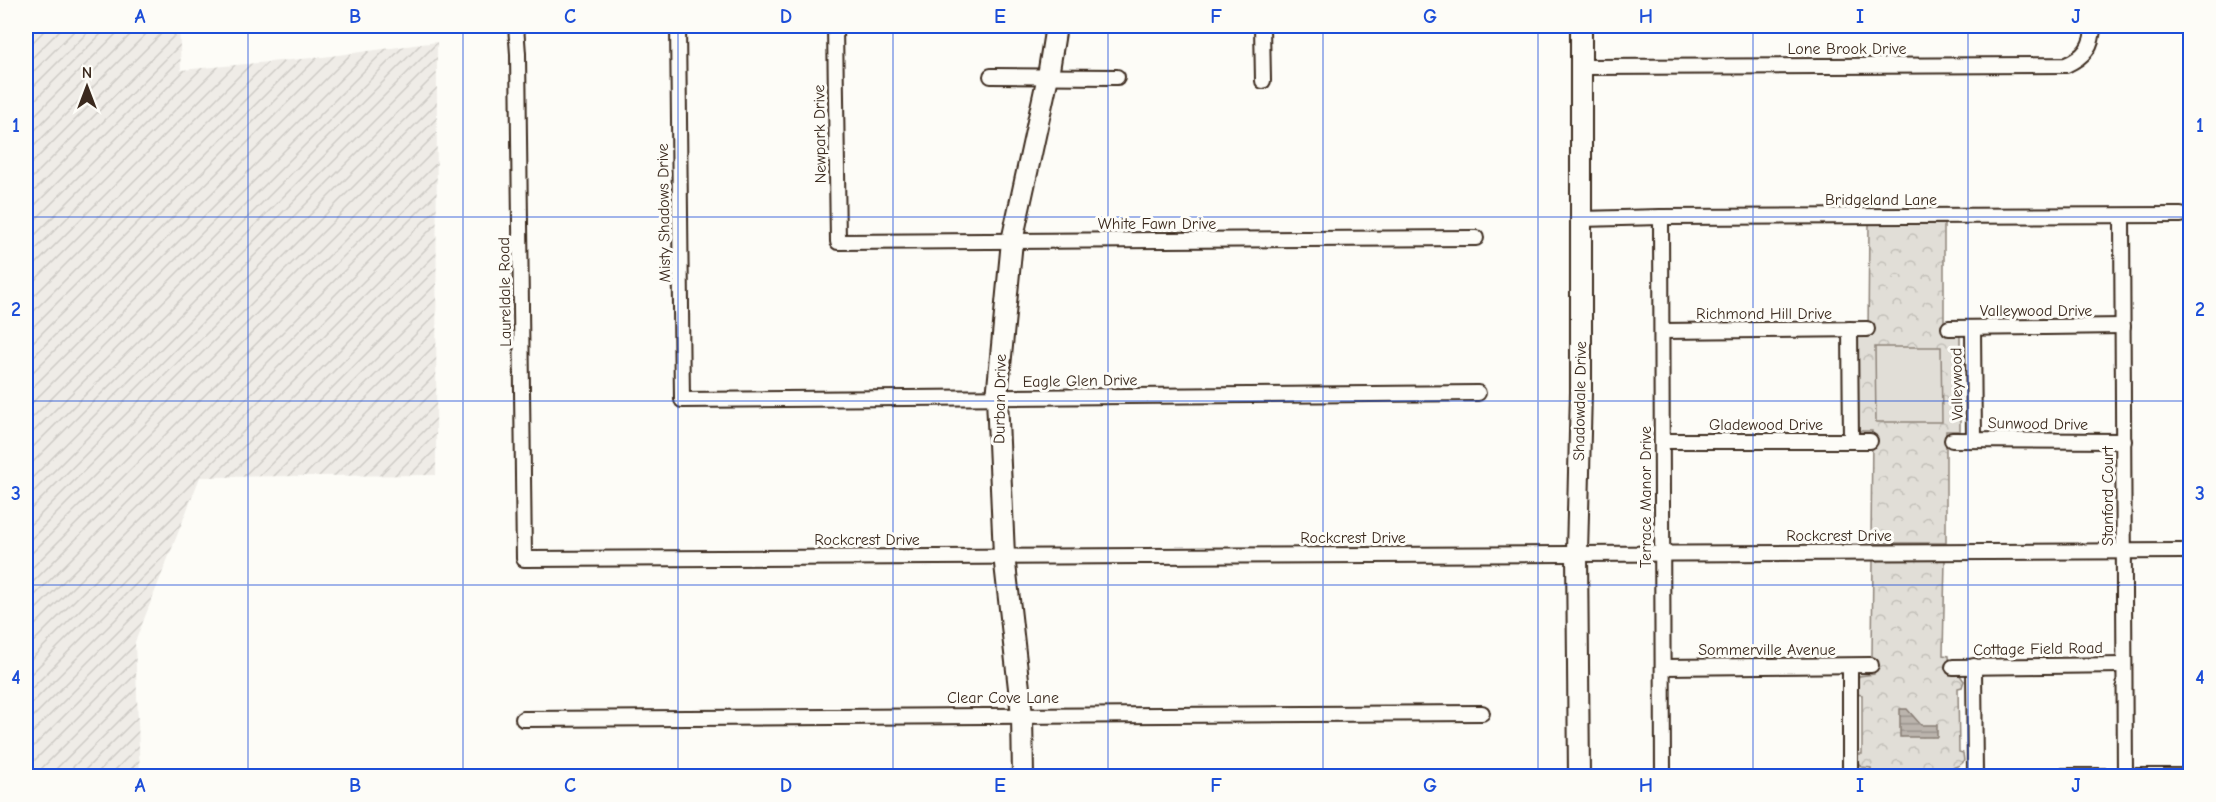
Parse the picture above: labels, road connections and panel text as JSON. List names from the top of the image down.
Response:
{
  "streets": {
    "street": [
      "Lone Brook Drive",
      "Newpark Drive",
      "Bridgeland Lane",
      "Misty Shadows Drive",
      "White Fawn Drive",
      "Laureldale Road",
      "Valleywood Drive",
      "Richmond Hill Drive",
      "Eagle Glen Drive",
      "Valleywood",
      "Durban Drive",
      "Shadowdale Drive",
      "Sunwood Drive",
      "Gladewood Drive",
      "Stanford Court",
      "Terrace Manor Drive",
      "Rockcrest Drive",
      "Cottage Field Road",
      "Sommerville Avenue",
      "Clear Cove Lane"
    ]
  },
  "crossings": [
    ["Lone Brook Drive", "Shadowdale Drive"],
    ["Newpark Drive", "White Fawn Drive"],
    ["Bridgeland Lane", "Shadowdale Drive"],
    ["Bridgeland Lane", "Stanford Court"],
    ["Bridgeland Lane", "Terrace Manor Drive"],
    ["Misty Shadows Drive", "Eagle Glen Drive"],
    ["White Fawn Drive", "Durban Drive"],
    ["Laureldale Road", "Rockcrest Drive"],
    ["Valleywood Drive", "Valleywood"],
    ["Valleywood Drive", "Stanford Court"],
    ["Richmond Hill Drive", "Terrace Manor Drive"],
    ["Eagle Glen Drive", "Durban Drive"],
    ["Valleywood", "Sunwood Drive"],
    ["Durban Drive", "Rockcrest Drive"],
    ["Durban Drive", "Clear Cove Lane"],
    ["Shadowdale Drive", "Rockcrest Drive"],
    ["Sunwood Drive", "Stanford Court"],
    ["Gladewood Drive", "Terrace Manor Drive"],
    ["Stanford Court", "Rockcrest Drive"],
    ["Stanford Court", "Cottage Field Road"],
    ["Terrace Manor Drive", "Rockcrest Drive"],
    ["Terrace Manor Drive", "Sommerville Avenue"]
  ],
  "north": "top",
  "grid": {
    "columns": [
      "A",
      "B",
      "C",
      "D",
      "E",
      "F",
      "G",
      "H",
      "I",
      "J"
    ],
    "rows": [
      "1",
      "2",
      "3",
      "4"
    ]
  }
}
